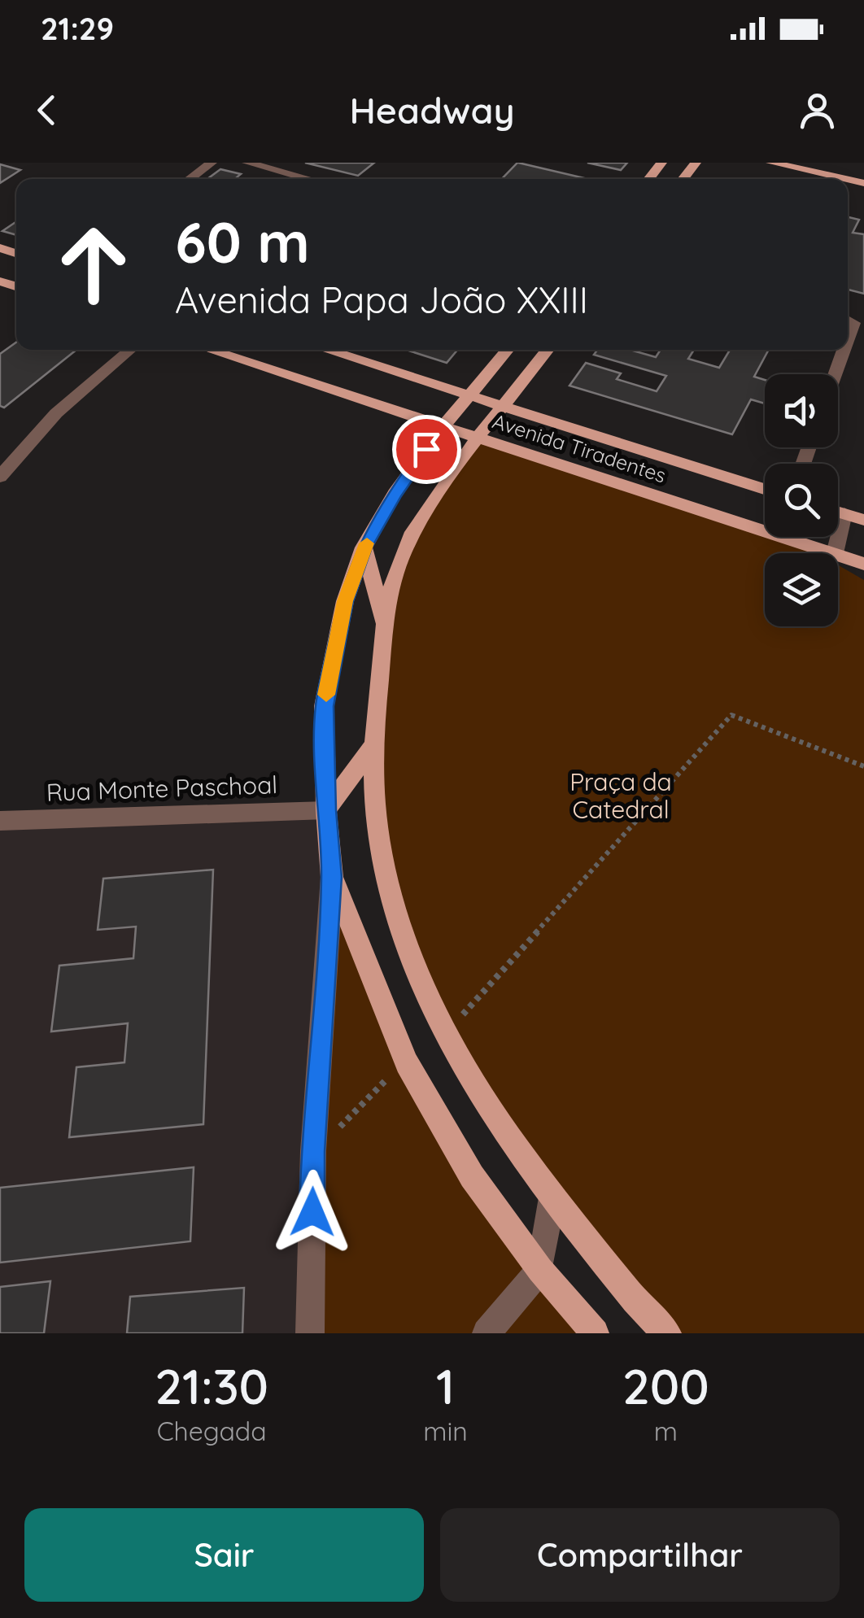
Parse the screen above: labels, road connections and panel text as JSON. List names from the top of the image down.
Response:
{
  "streets": {
    "main road": ["Avenida Tiradentes"],
    "street": ["Rua Monte Paschoal"]
  },
  "parks": ["Praça da Catedral"],
  "page": {
    "status": "21:29",
    "header": "Headway",
    "turn": ["60 m", "Avenida Papa João XXIII"],
    "eta": [
      "21:30",
      "Chegada",
      "1",
      "min",
      "200",
      "m"
    ],
    "buttons": ["Sair", "Compartilhar"]
  }
}
